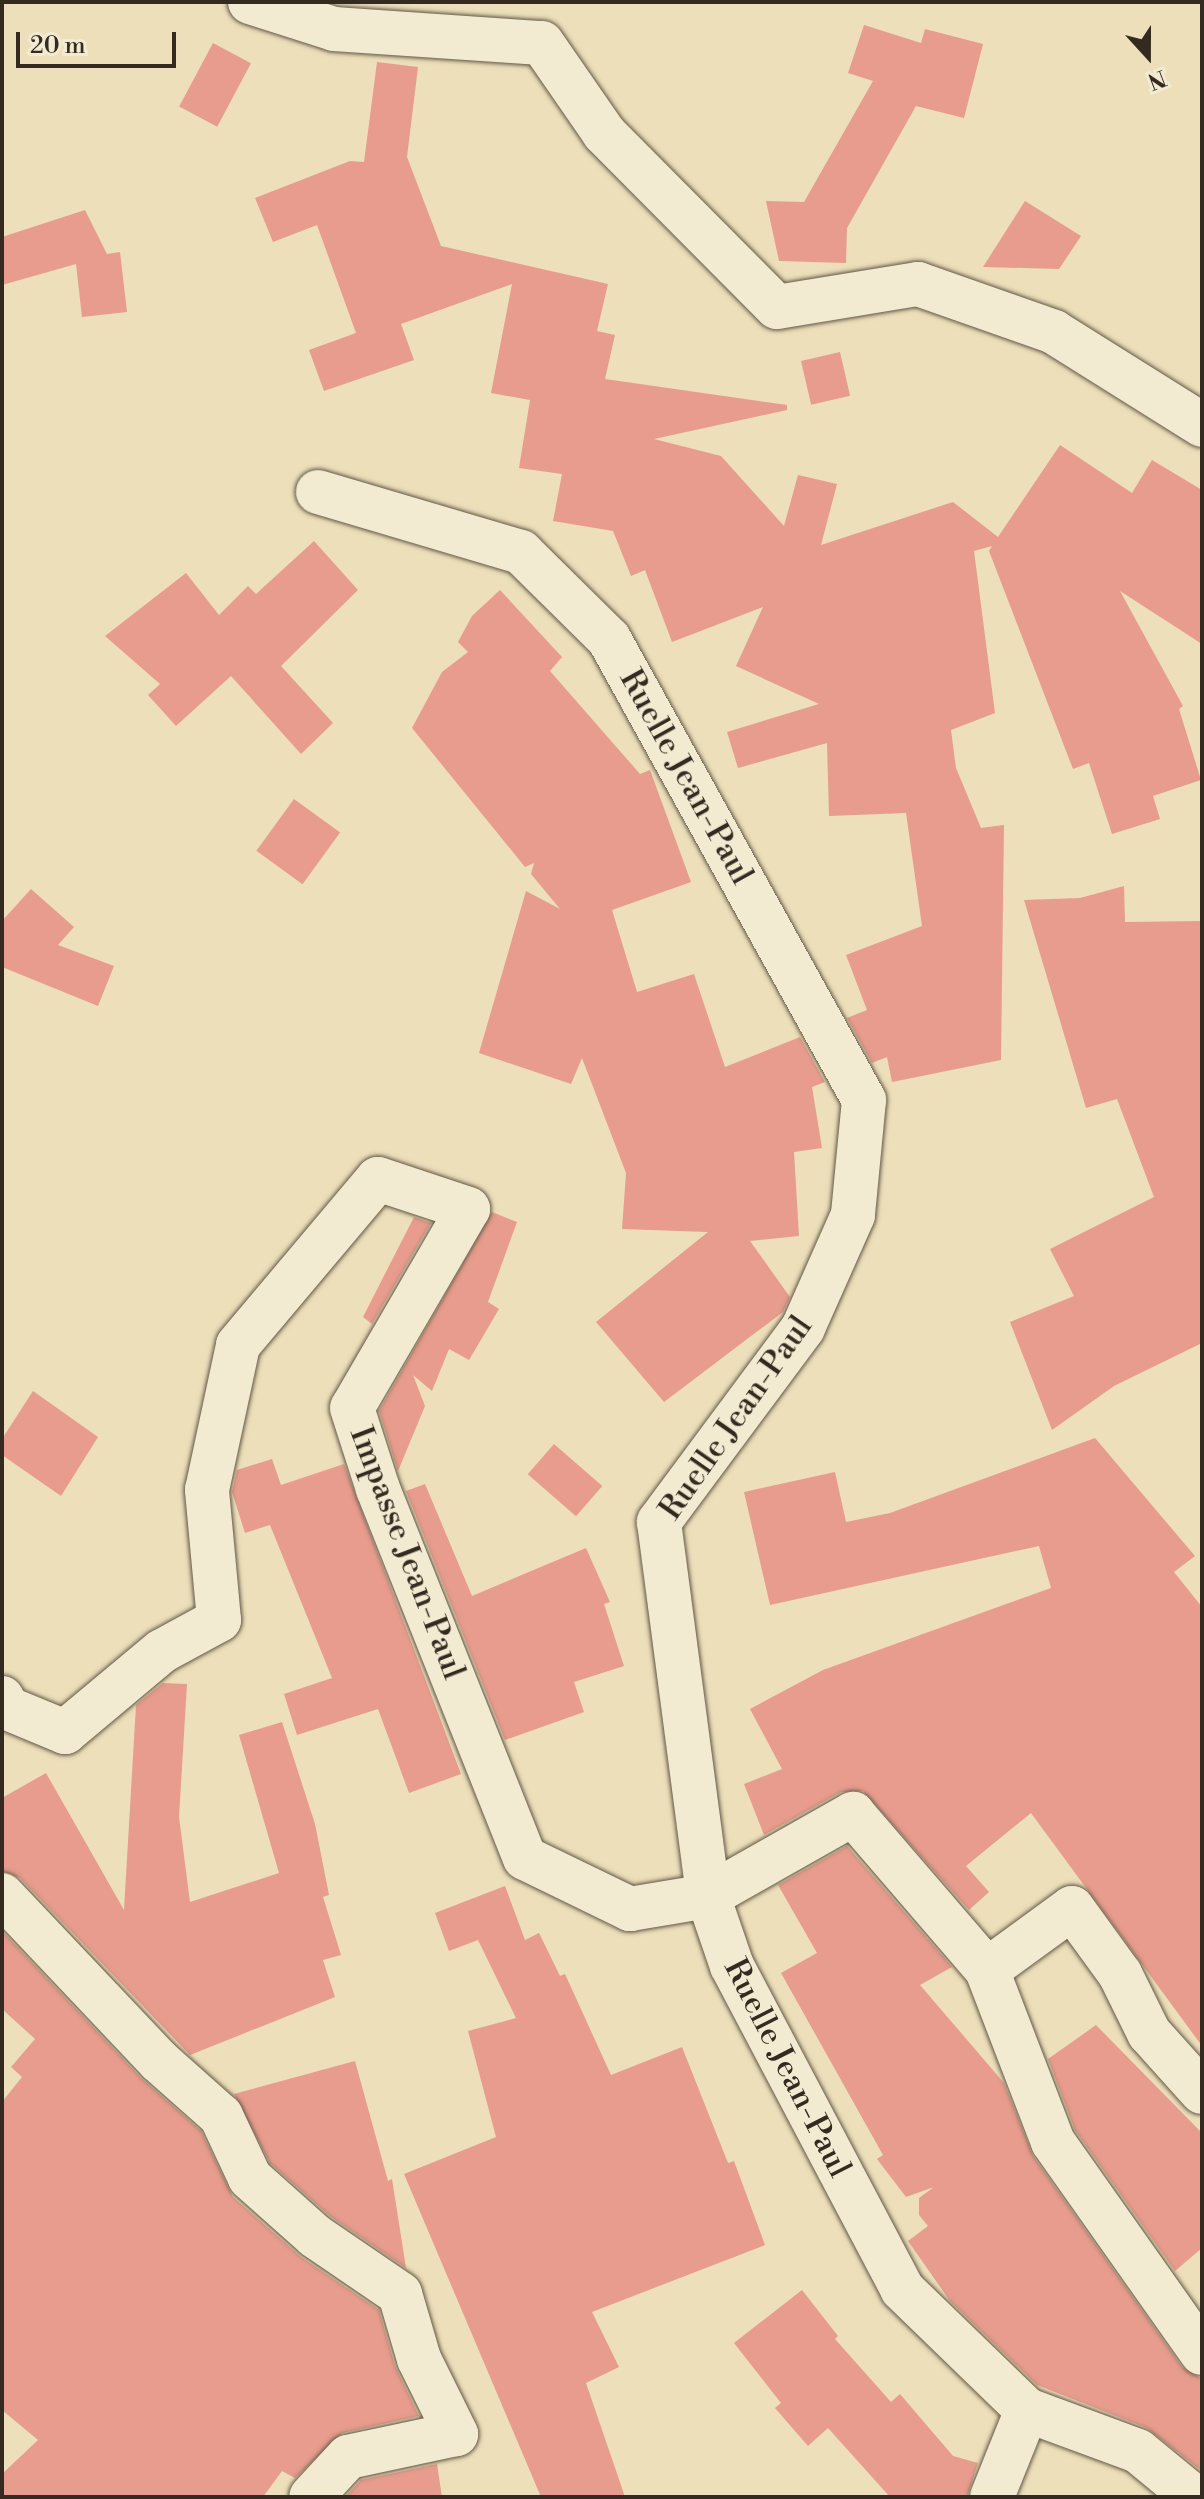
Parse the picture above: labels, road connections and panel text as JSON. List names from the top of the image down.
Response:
{
  "streets": {
    "street": ["Ruelle Jean-Paul", "Impasse Jean-Paul"]
  },
  "crossings": [
    ["Ruelle Jean-Paul", "Impasse Jean-Paul"]
  ],
  "scale_bar": "20 m",
  "north": "bottom"
}
